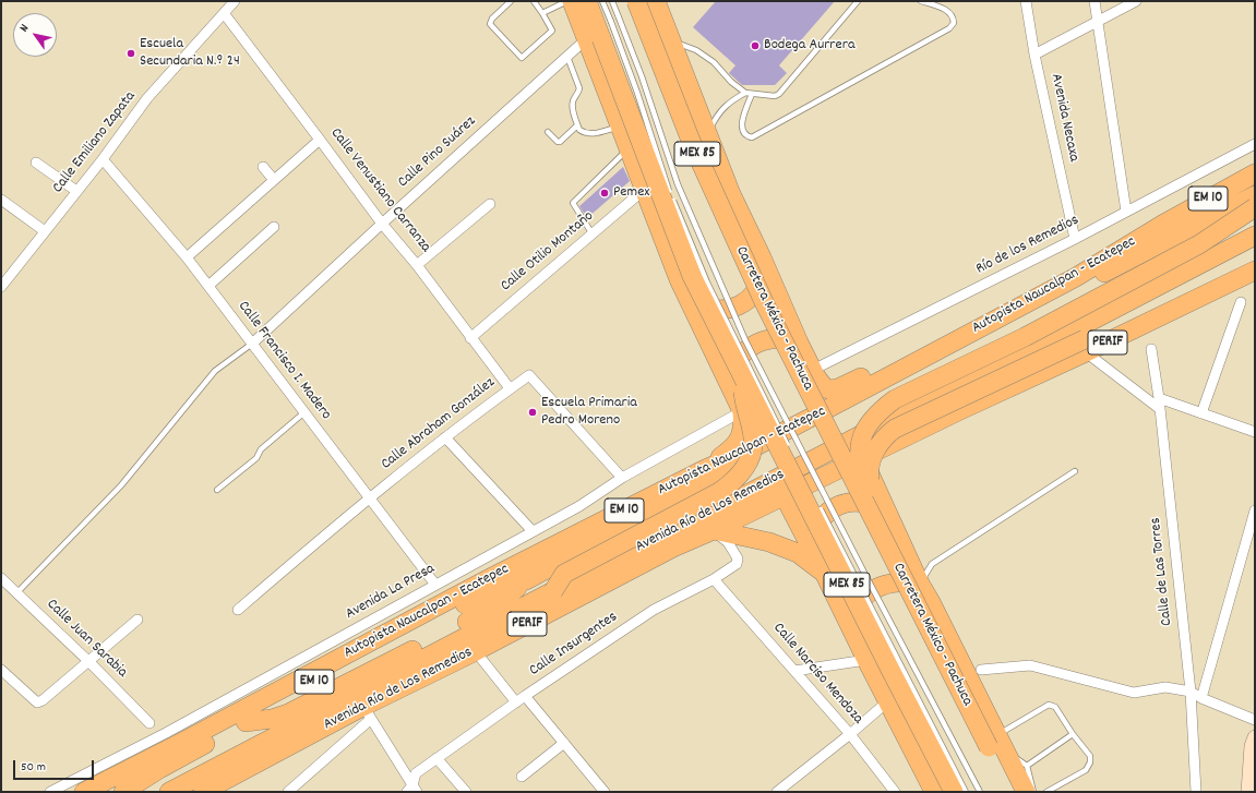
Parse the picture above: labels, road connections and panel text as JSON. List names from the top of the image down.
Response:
{
  "streets": {
    "highway": [
      "MEX 85",
      "EM 10",
      "Autopista Naucalpan - Ecatepec",
      "Carretera México - Pachuca",
      "PERIF",
      "Avenida Río de Los Remedios"
    ],
    "street": [
      "Avenida Necaxa",
      "Calle Emiliano Zapata",
      "Calle Pino Suárez",
      "Calle Venustiano Carranza",
      "Río de los Remedios",
      "Calle Otilio Montaño",
      "Calle Francisco I. Madero",
      "Calle Abraham González",
      "Calle de Las Torres",
      "Avenida La Presa",
      "Calle Juan Sarabia",
      "Calle Insurgentes",
      "Calle Narciso Mendoza"
    ]
  },
  "crossings": [
    ["Avenida Necaxa", "Río de los Remedios"],
    ["Calle Emiliano Zapata", "Calle Venustiano Carranza"],
    ["Calle Emiliano Zapata", "Calle Francisco I. Madero"],
    ["Calle Pino Suárez", "Calle Venustiano Carranza"],
    ["Calle Pino Suárez", "Calle Francisco I. Madero"],
    ["Calle Venustiano Carranza", "Calle Otilio Montaño"],
    ["Calle Venustiano Carranza", "Calle Abraham González"],
    ["Calle Francisco I. Madero", "Calle Abraham González"],
    ["Calle Francisco I. Madero", "Avenida La Presa"],
    ["Calle Abraham González", "Avenida La Presa"],
    ["Avenida Río de Los Remedios", "Calle Insurgentes"],
    ["Calle Insurgentes", "Calle Narciso Mendoza"]
  ],
  "places": [
    "Bodega Aurrera",
    "Escuela Secundaria N.º 24",
    "Pemex",
    "Escuela Primaria Pedro Moreno"
  ],
  "scale_bar": "50 m",
  "north": "top left"
}
